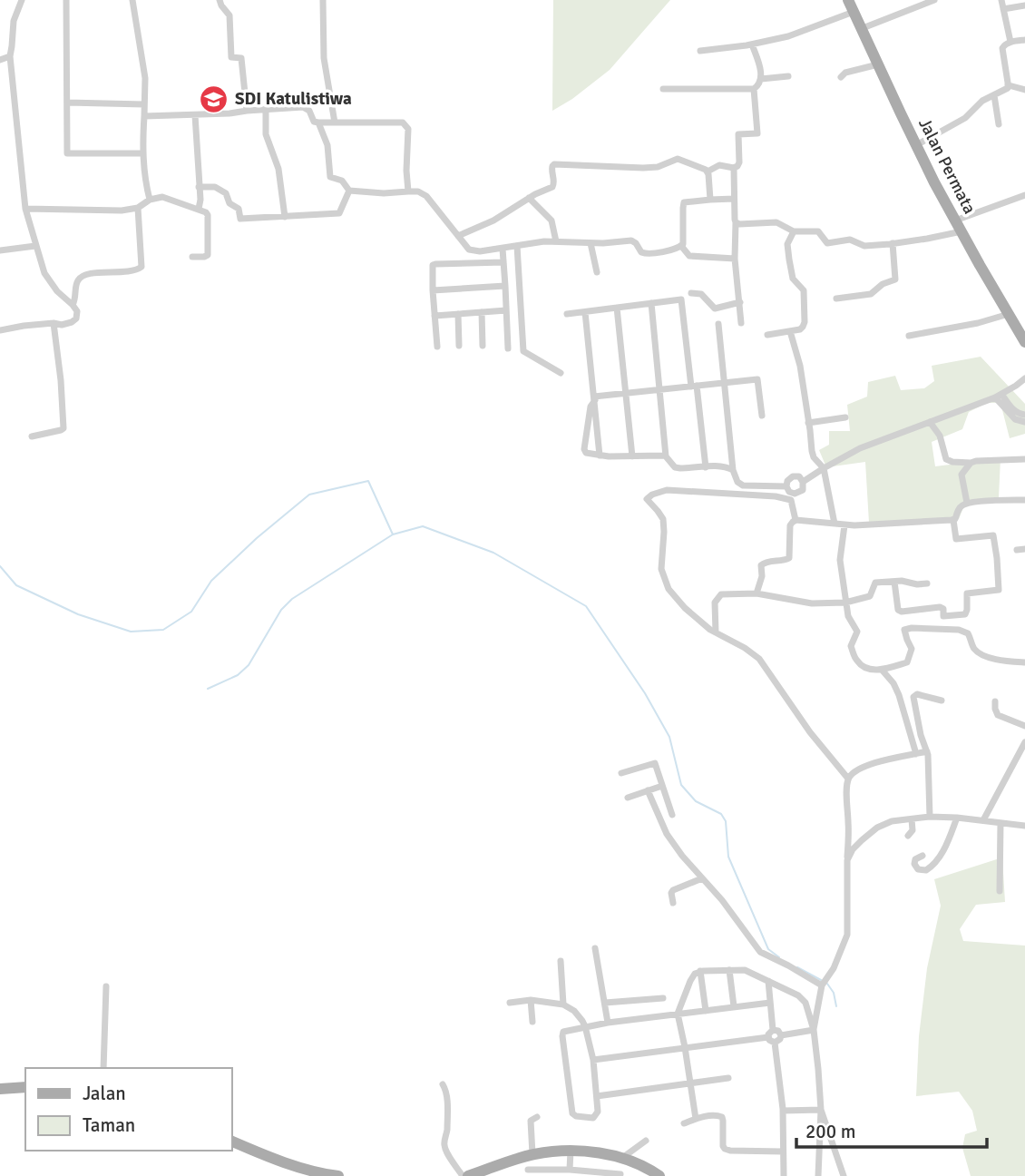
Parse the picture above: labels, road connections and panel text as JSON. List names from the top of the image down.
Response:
{
  "streets": {
    "main road": ["Jalan Permata"]
  },
  "places": {
    "school or university": ["SDI Katulistiwa"]
  },
  "legend": ["Jalan", "Taman"],
  "scale_bar": "200 m"
}
